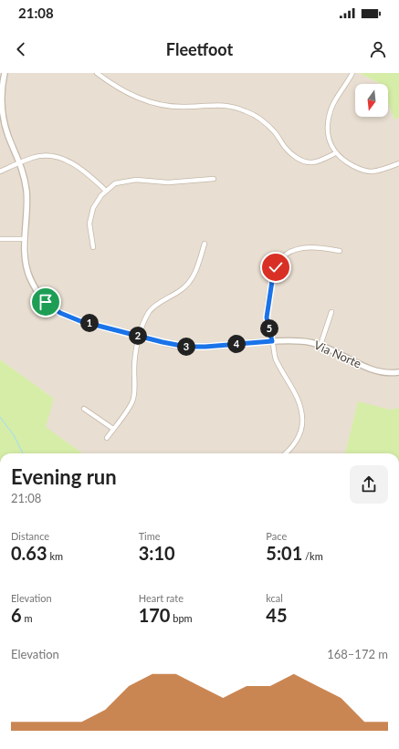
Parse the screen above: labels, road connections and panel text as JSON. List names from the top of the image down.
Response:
{
  "streets": {
    "street": ["Via Norte"]
  },
  "north": "bottom",
  "page": {
    "status": "21:08",
    "header": "Fleetfoot",
    "pins": [
      "1",
      "5",
      "2",
      "4",
      "3"
    ],
    "heading": ["Evening run", "21:08"],
    "stats": [
      ["Distance", "0.63 km"],
      ["Time", "3:10"],
      ["Pace", "5:01 /km"],
      ["Elevation", "6 m"],
      ["Heart rate", "170 bpm"],
      ["kcal", "45"]
    ],
    "chart": ["Elevation", "168–172 m"]
  }
}
